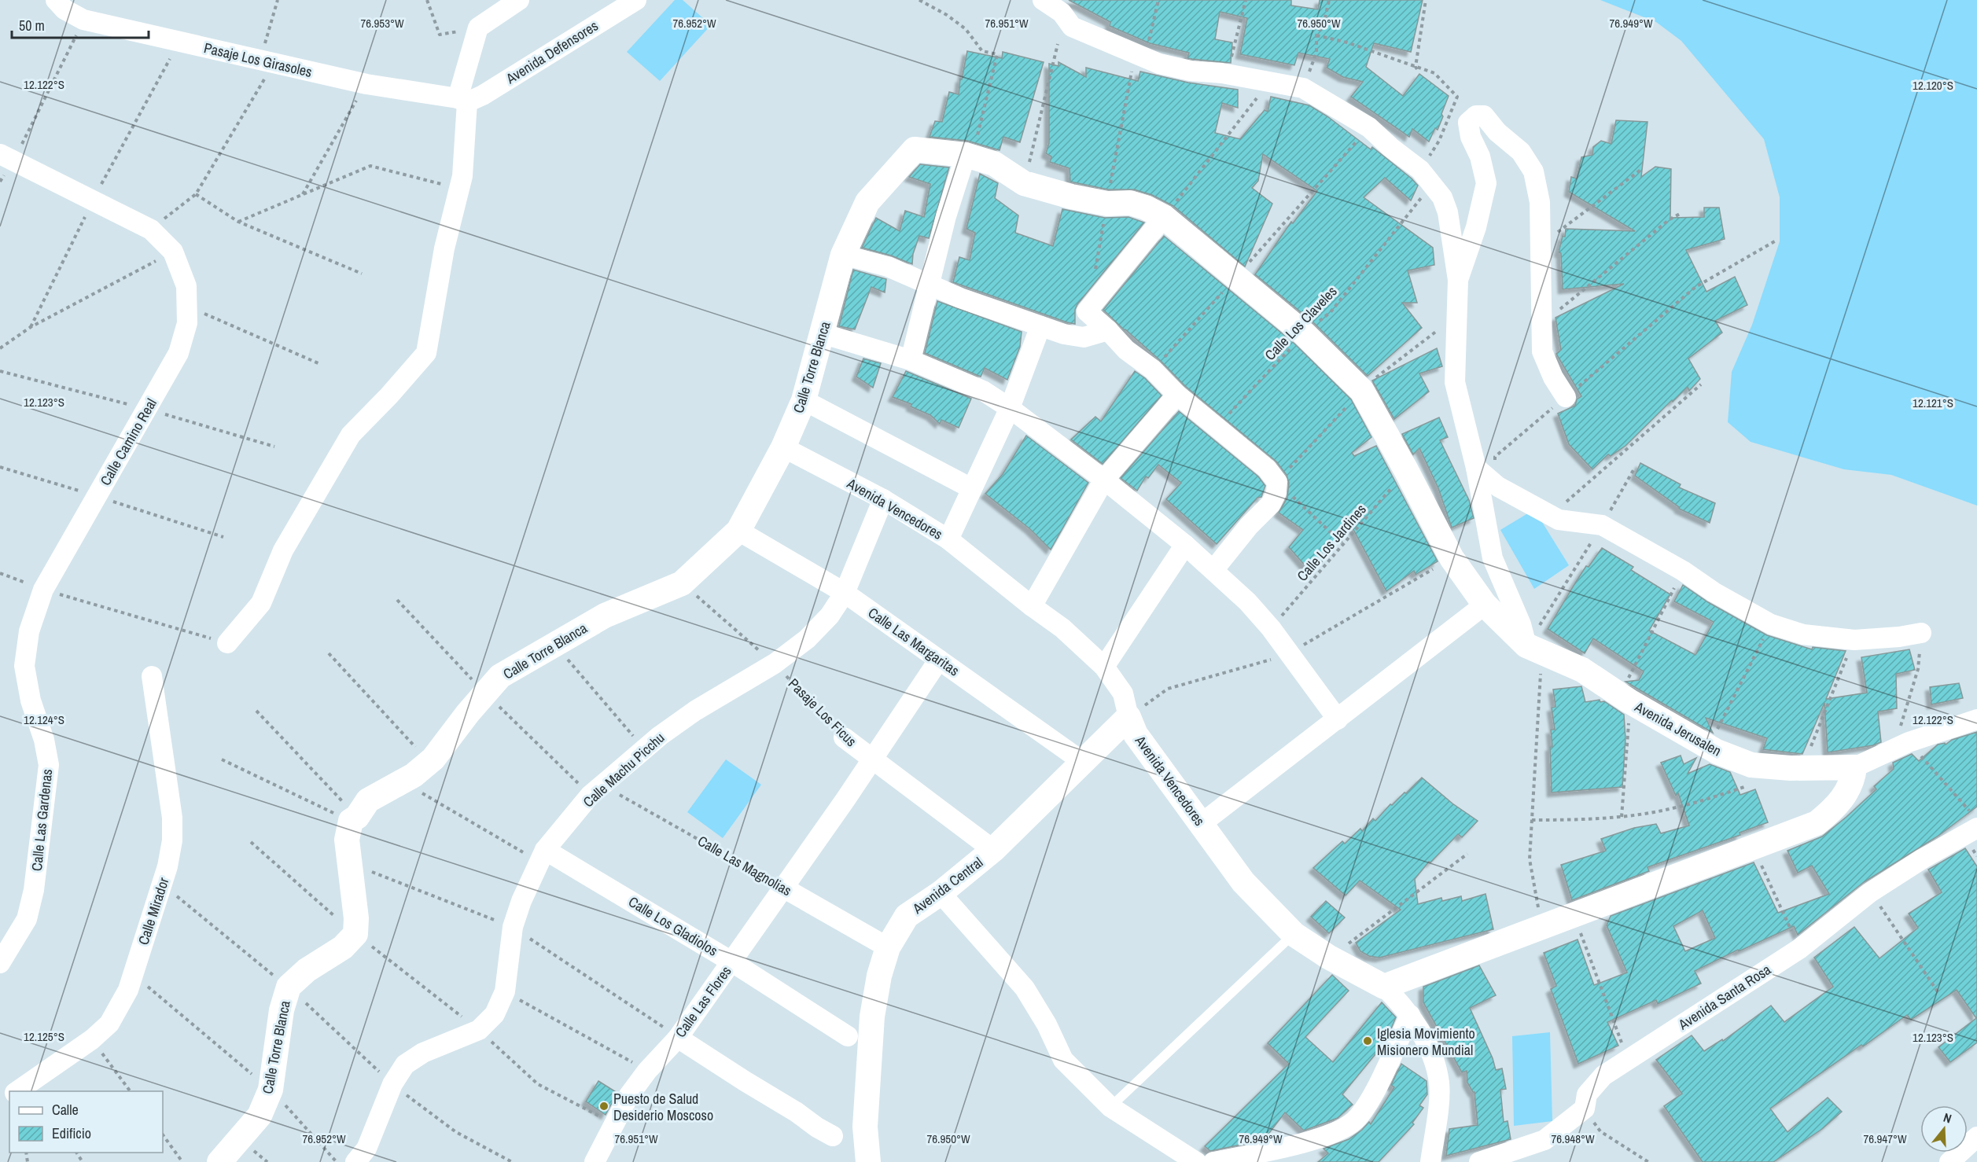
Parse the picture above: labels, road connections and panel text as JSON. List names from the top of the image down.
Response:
{
  "streets": {
    "street": [
      "Avenida Defensores",
      "Pasaje Los Girasoles",
      "Calle Torre Blanca",
      "Calle Camino Real",
      "Avenida Vencedores",
      "Calle Las Margaritas",
      "Pasaje Los Ficus",
      "Avenida Jerusalen",
      "Calle Machu Picchu",
      "Calle Las Gardenas",
      "Calle Las Magnolias",
      "Avenida Central",
      "Calle Mirador",
      "Calle Los Gladiolos",
      "Avenida Santa Rosa",
      "Calle Las Flores"
    ],
    "path": ["Calle Los Claveles", "Calle Los Jardines"]
  },
  "crossings": [
    ["Avenida Defensores", "Pasaje Los Girasoles"],
    ["Calle Torre Blanca", "Avenida Vencedores"],
    ["Calle Torre Blanca", "Calle Las Margaritas"],
    ["Calle Torre Blanca", "Pasaje Los Ficus"],
    ["Calle Torre Blanca", "Calle Las Magnolias"],
    ["Calle Camino Real", "Calle Las Gardenas"],
    ["Avenida Vencedores", "Calle Machu Picchu"],
    ["Avenida Vencedores", "Avenida Central"],
    ["Calle Las Margaritas", "Calle Machu Picchu"],
    ["Calle Las Margaritas", "Avenida Central"],
    ["Pasaje Los Ficus", "Calle Machu Picchu"],
    ["Pasaje Los Ficus", "Avenida Central"],
    ["Pasaje Los Ficus", "Calle Las Flores"],
    ["Calle Machu Picchu", "Calle Las Magnolias"],
    ["Calle Machu Picchu", "Calle Los Gladiolos"],
    ["Calle Las Magnolias", "Avenida Central"],
    ["Calle Las Magnolias", "Calle Las Flores"],
    ["Calle Los Gladiolos", "Calle Las Flores"]
  ],
  "places": ["Iglesia Movimiento Misionero Mundial", "Puesto de Salud Desiderio Moscoso"],
  "legend": ["Calle", "Edificio"],
  "scale_bar": "50 m",
  "north": "top",
  "coordinates": [
    "76.953°W",
    "76.952°W",
    "76.951°W",
    "76.950°W",
    "76.949°W",
    "12.122°S",
    "12.120°S",
    "12.123°S",
    "12.121°S",
    "12.124°S",
    "12.125°S",
    "76.948°W",
    "76.947°W"
  ]
}
